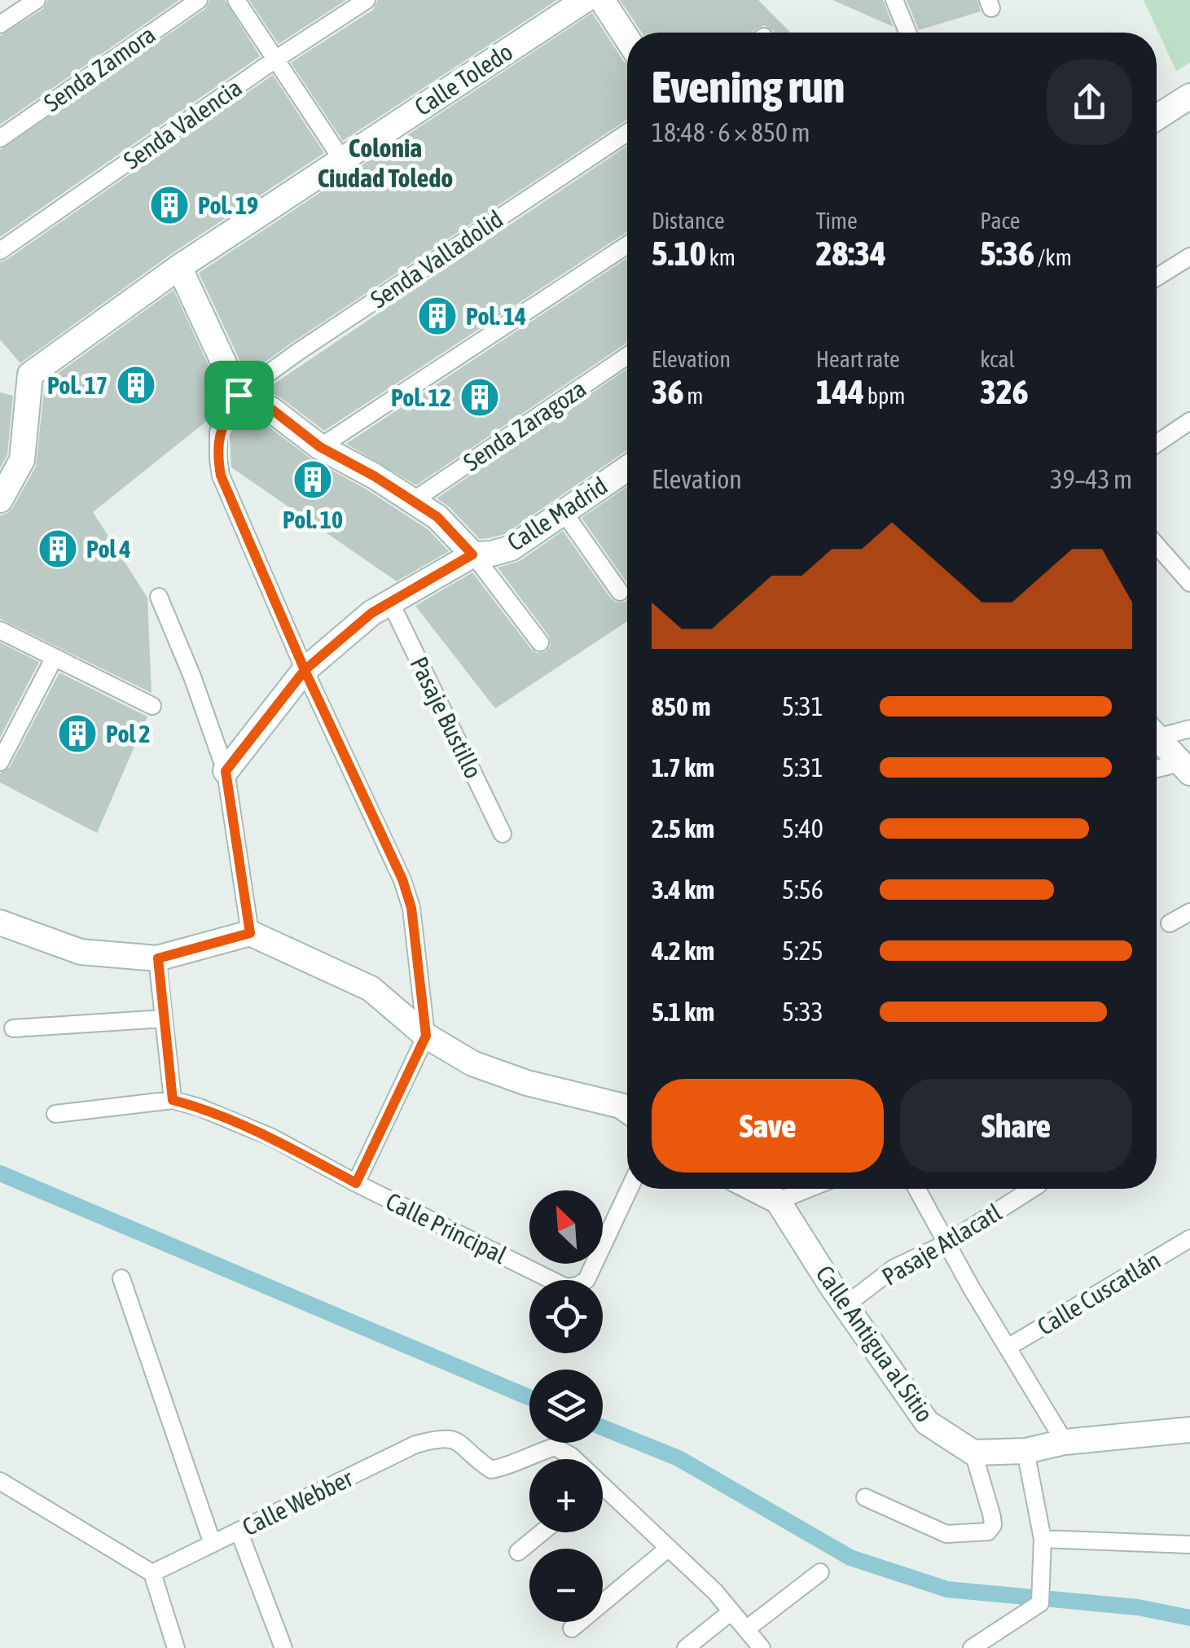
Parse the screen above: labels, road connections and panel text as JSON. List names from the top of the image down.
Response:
{
  "streets": {
    "street": [
      "Senda Zamora",
      "Calle Toledo",
      "Senda Valencia",
      "Senda Valladolid",
      "Senda Zaragoza",
      "Calle Madrid",
      "Pasaje Bustillo",
      "Calle Principal",
      "Pasaje Atlacatl",
      "Calle Cuscatlán",
      "Calle Antigua al Sitio",
      "Calle Webber"
    ]
  },
  "crossings": [
    ["Calle Madrid", "Pasaje Bustillo"],
    ["Pasaje Atlacatl", "Calle Antigua al Sitio"]
  ],
  "districts": ["Colonia Ciudad Toledo"],
  "places": {
    "building": [
      "Pol. 19",
      "Pol. 14",
      "Pol. 17",
      "Pol. 12",
      "Pol. 10",
      "Pol 4",
      "Pol 2"
    ]
  },
  "north": "top left",
  "page": {
    "heading": ["Evening run", "18:48 · 6 × 850 m"],
    "stats": [
      ["Distance", "5.10 km"],
      ["Time", "28:34"],
      ["Pace", "5:36 /km"],
      ["Elevation", "36 m"],
      ["Heart rate", "144 bpm"],
      ["kcal", "326"]
    ],
    "chart": ["Elevation", "39–43 m"],
    "list": [
      {
        "name": "850 m",
        "note": "5:31"
      },
      {
        "name": "1.7 km",
        "note": "5:31"
      },
      {
        "name": "2.5 km",
        "note": "5:40"
      },
      {
        "name": "3.4 km",
        "note": "5:56"
      },
      {
        "name": "4.2 km",
        "note": "5:25"
      },
      {
        "name": "5.1 km",
        "note": "5:33"
      }
    ],
    "buttons": ["Save", "Share"],
    "map_buttons": ["+", "−"]
  }
}
